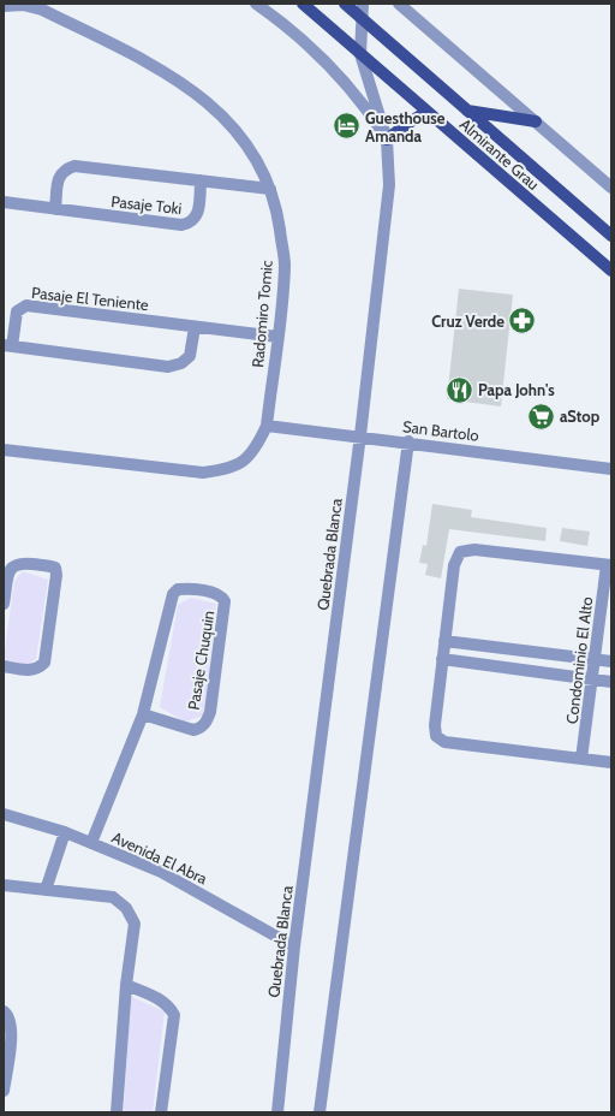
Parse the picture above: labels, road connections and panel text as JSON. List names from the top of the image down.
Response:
{
  "streets": {
    "main road": ["Almirante Grau"],
    "street": [
      "Pasaje Toki",
      "Pasaje El Teniente",
      "Radomiro Tomic",
      "San Bartolo",
      "Quebrada Blanca",
      "Pasaje Chuquin",
      "Condominio El Alto",
      "Avenida El Abra"
    ]
  },
  "crossings": [
    ["Almirante Grau", "Quebrada Blanca"],
    ["Pasaje Toki", "Radomiro Tomic"],
    ["Pasaje El Teniente", "Radomiro Tomic"],
    ["Radomiro Tomic", "San Bartolo"],
    ["San Bartolo", "Quebrada Blanca"],
    ["Quebrada Blanca", "Avenida El Abra"],
    ["Pasaje Chuquin", "Avenida El Abra"]
  ],
  "places": {
    "hotel": ["Guesthouse Amanda"],
    "pharmacy": ["Cruz Verde"],
    "restaurant": ["Papa John's"],
    "supermarket": ["aStop"]
  }
}
